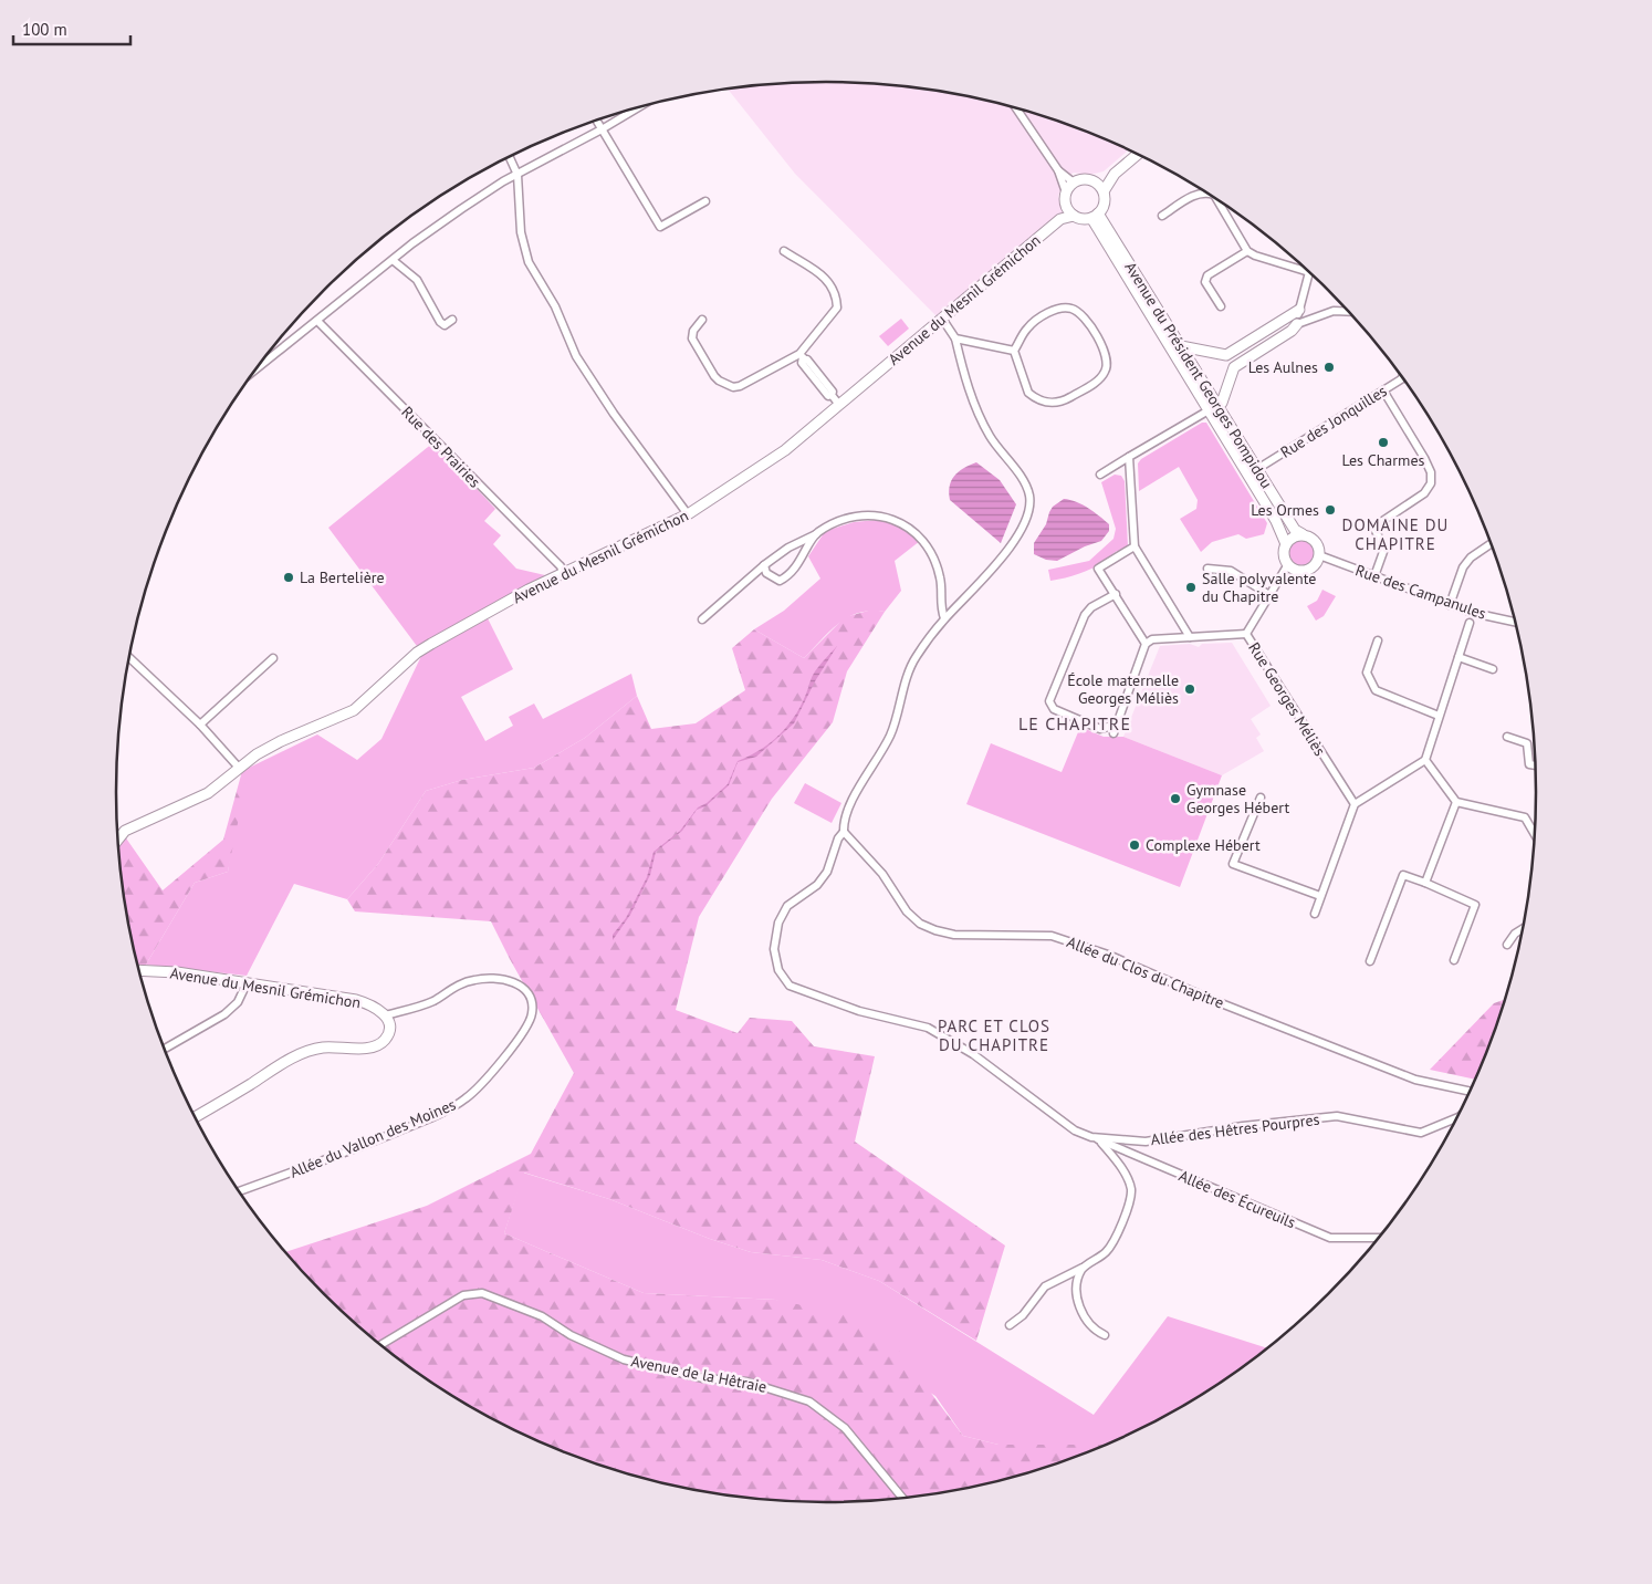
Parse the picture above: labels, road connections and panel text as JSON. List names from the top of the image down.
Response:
{
  "streets": {
    "street": [
      "Avenue du Mesnil Grémichon",
      "Avenue du Président Georges Pompidou",
      "Rue des Jonquilles",
      "Rue des Prairies",
      "Rue des Campanules",
      "Rue Georges Méliès",
      "Allée du Clos du Chapitre",
      "Allée des Hêtres Pourpres",
      "Allée du Vallon des Moines",
      "Allée des Écureuils",
      "Avenue de la Hêtraie"
    ]
  },
  "crossings": [
    ["Avenue du Mesnil Grémichon", "Avenue du Président Georges Pompidou"],
    ["Avenue du Mesnil Grémichon", "Rue des Prairies"],
    ["Avenue du Mesnil Grémichon", "Allée des Hêtres Pourpres"],
    ["Avenue du Mesnil Grémichon", "Allée du Vallon des Moines"],
    ["Avenue du Président Georges Pompidou", "Rue des Jonquilles"],
    ["Avenue du Président Georges Pompidou", "Rue des Campanules"],
    ["Avenue du Président Georges Pompidou", "Rue Georges Méliès"],
    ["Rue des Campanules", "Rue Georges Méliès"],
    ["Allée du Clos du Chapitre", "Allée des Hêtres Pourpres"],
    ["Allée des Hêtres Pourpres", "Allée des Écureuils"]
  ],
  "districts": ["DOMAINE DU CHAPITRE", "LE CHAPITRE", "PARC ET CLOS DU CHAPITRE"],
  "places": [
    "Les Aulnes",
    "Les Charmes",
    "Les Ormes",
    "La Bertelière",
    "Salle polyvalente du Chapitre",
    "École maternelle Georges Méliès",
    "Gymnase Georges Hébert",
    "Complexe Hébert"
  ],
  "scale_bar": "100 m"
}
